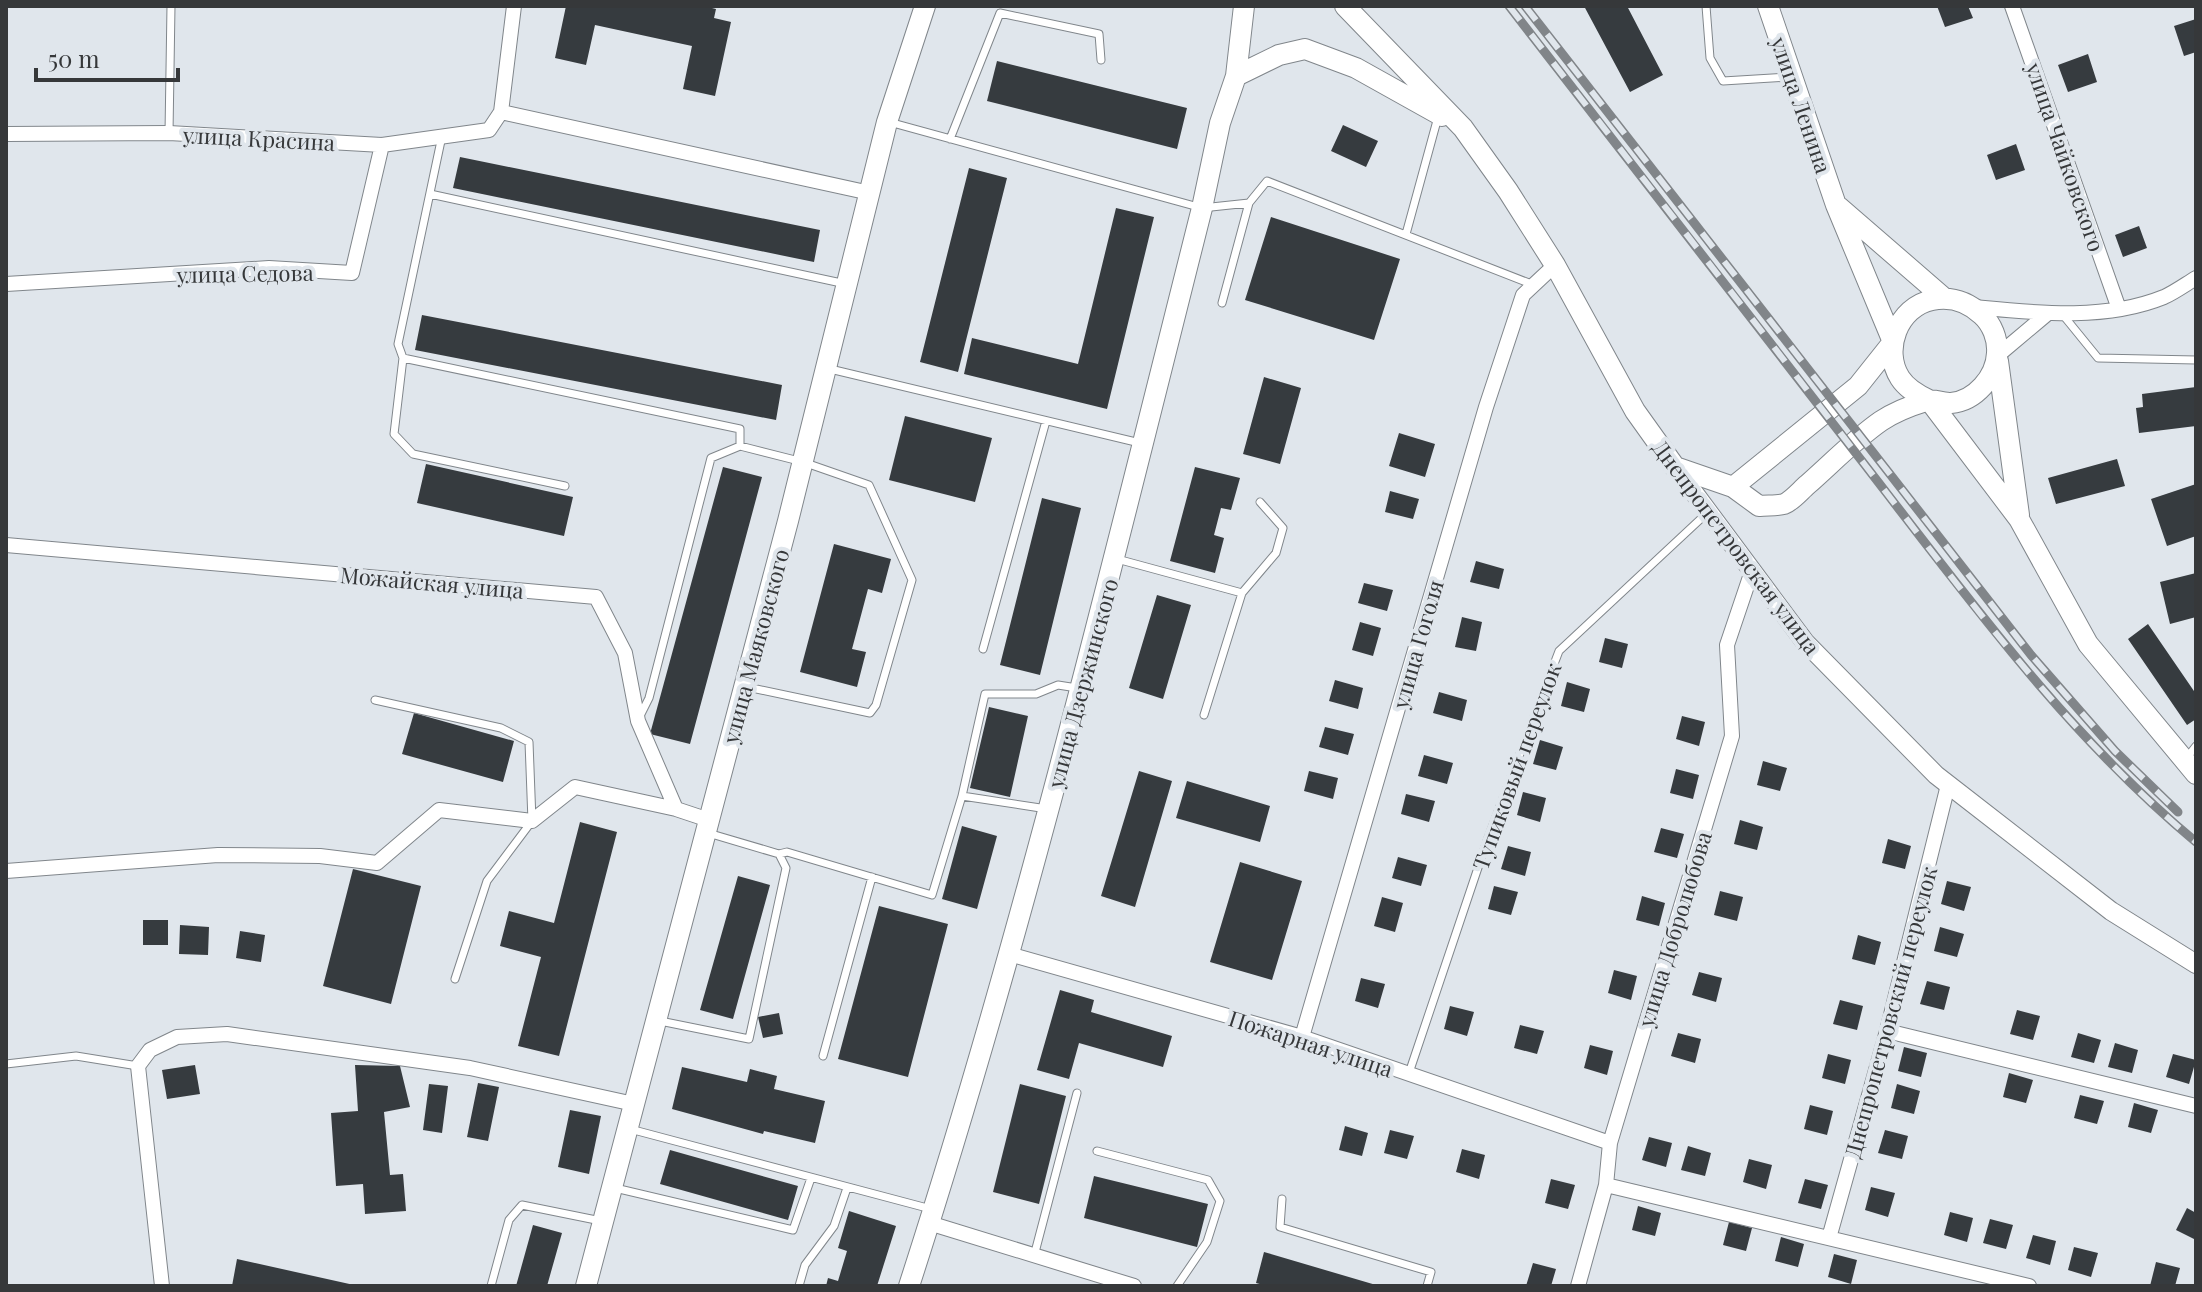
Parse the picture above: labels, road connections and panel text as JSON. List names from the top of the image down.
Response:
{
  "streets": {
    "main road": [
      "улица Ленина",
      "Днепропетровская улица",
      "улица Маяковского",
      "улица Дзержинского"
    ],
    "street": [
      "улица Красина",
      "улица Чайковского",
      "улица Седова",
      "Можайская улица",
      "улица Гоголя",
      "улица Добролюбова",
      "Днепропетровский переулок",
      "Пожарная улица"
    ],
    "lane": ["Тупиковый переулок"]
  },
  "crossings": [
    ["улица Красина", "улица Седова"],
    ["Днепропетровская улица", "улица Гоголя"],
    ["Днепропетровская улица", "Тупиковый переулок"],
    ["Днепропетровская улица", "улица Добролюбова"],
    ["Днепропетровская улица", "Днепропетровский переулок"],
    ["улица Гоголя", "Пожарная улица"],
    ["улица Дзержинского", "Пожарная улица"],
    ["Тупиковый переулок", "Пожарная улица"],
    ["улица Добролюбова", "Пожарная улица"]
  ],
  "scale_bar": "50 m"
}
